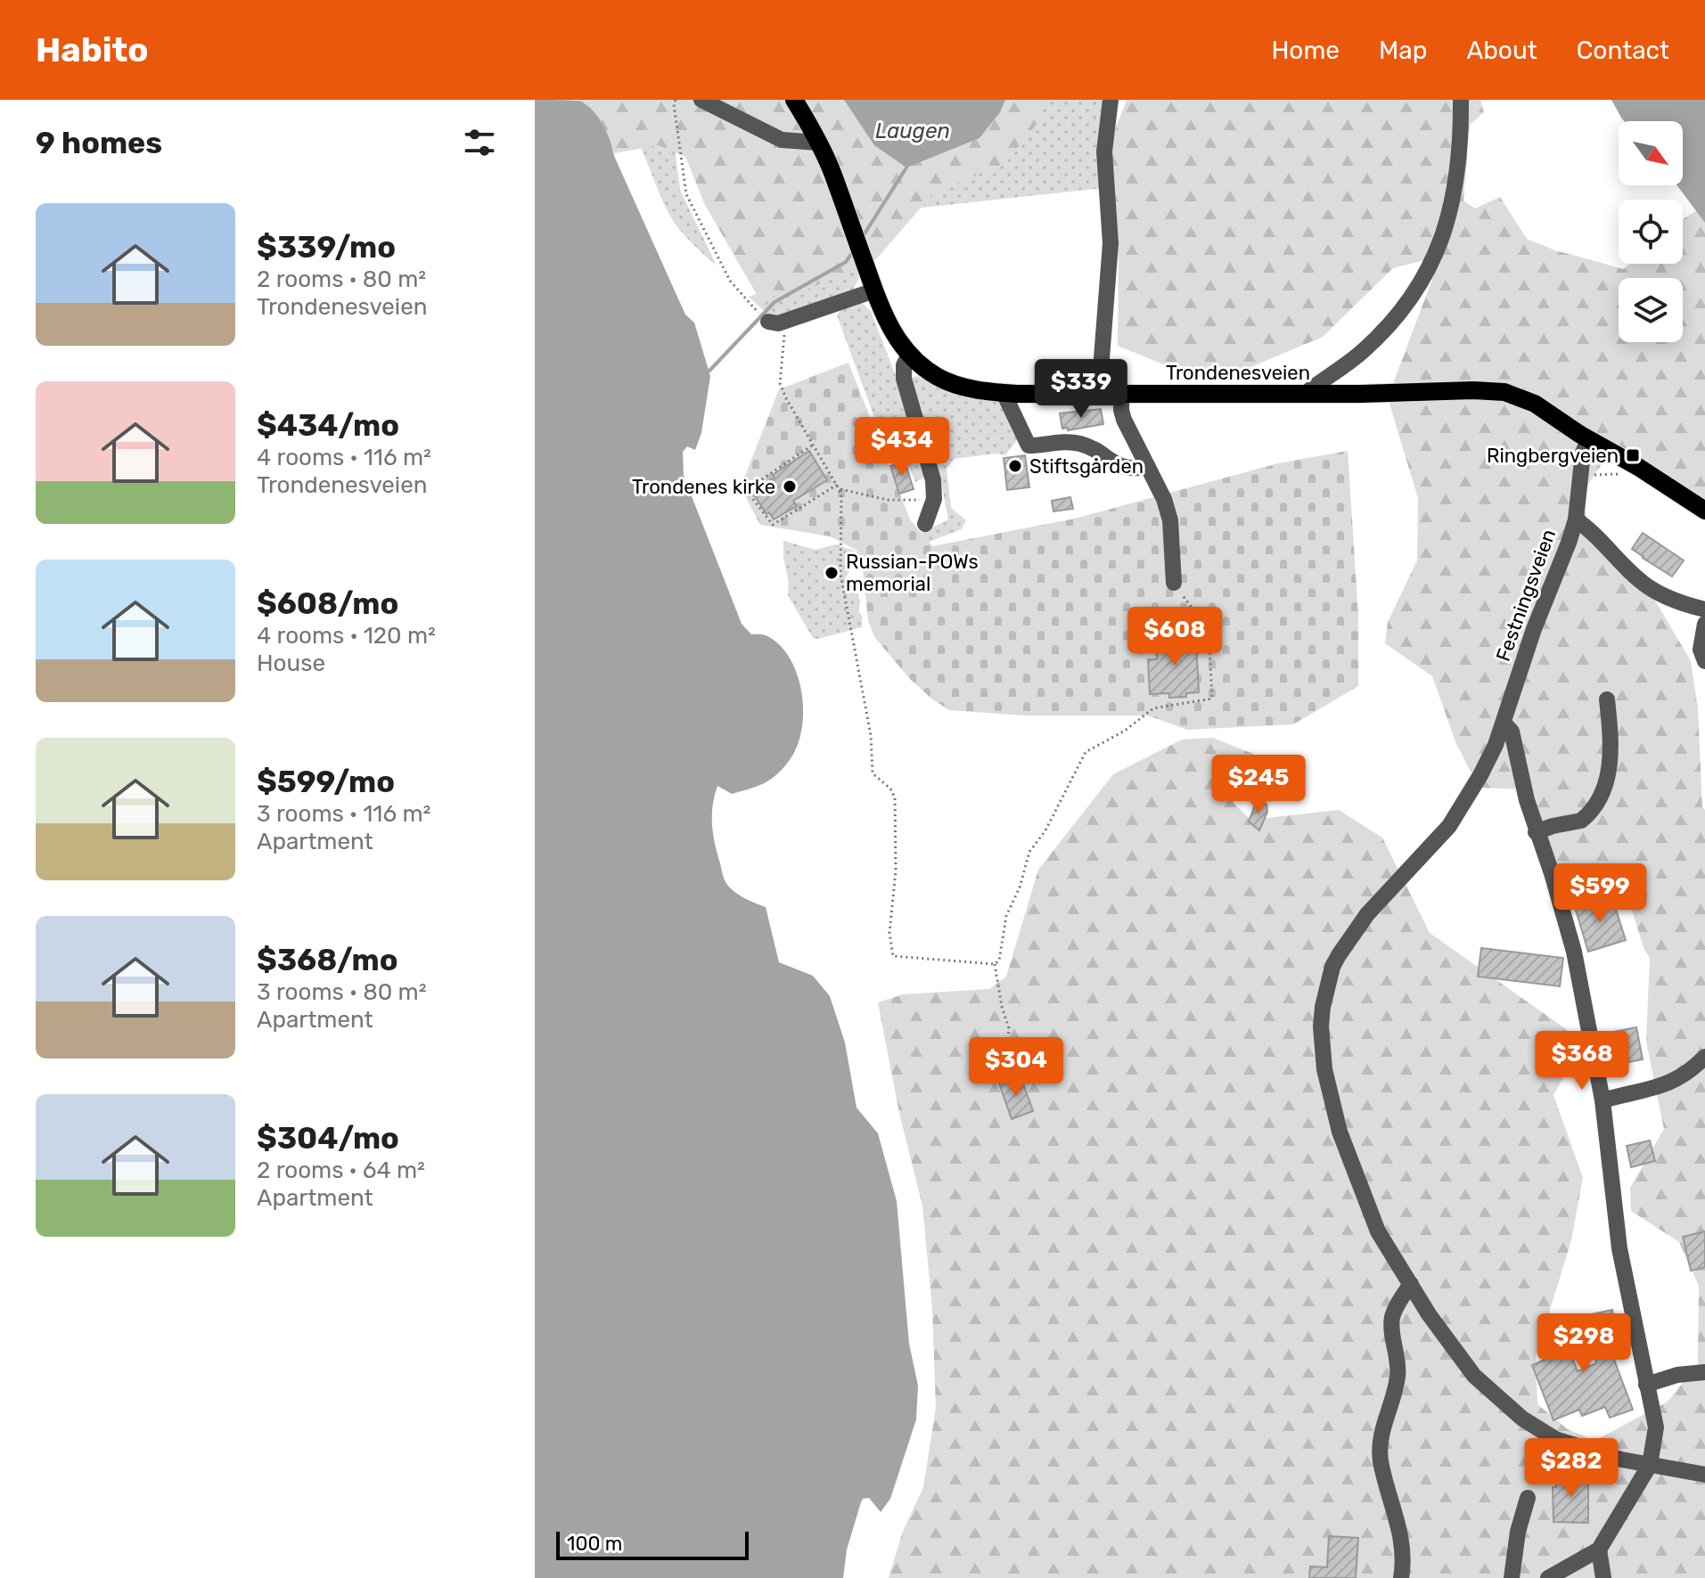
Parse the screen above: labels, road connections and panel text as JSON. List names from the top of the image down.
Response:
{
  "streets": {
    "main road": ["Trondenesveien"],
    "street": ["Festningsveien"]
  },
  "crossings": [
    ["Trondenesveien", "Festningsveien"]
  ],
  "water": ["Laugen"],
  "places": {
    "transit": ["Ringbergveien"],
    "other": ["Stiftsgården", "Trondenes kirke", "Russian-POWs memorial"]
  },
  "scale_bar": "100 m",
  "north": "bottom right",
  "page": {
    "header": "Habito",
    "nav": [
      "Home",
      "Map",
      "About",
      "Contact"
    ],
    "heading": "9 homes",
    "list": [
      {
        "name": "$339/mo",
        "note": "2 rooms · 80 m² · Trondenesveien"
      },
      {
        "name": "$434/mo",
        "note": "4 rooms · 116 m² · Trondenesveien"
      },
      {
        "name": "$608/mo",
        "note": "4 rooms · 120 m² · House"
      },
      {
        "name": "$599/mo",
        "note": "3 rooms · 116 m² · Apartment"
      },
      {
        "name": "$368/mo",
        "note": "3 rooms · 80 m² · Apartment"
      },
      {
        "name": "$304/mo",
        "note": "2 rooms · 64 m² · Apartment"
      }
    ],
    "price": [
      "$339",
      "$434",
      "$608",
      "$245",
      "$599",
      "$368",
      "$304",
      "$298",
      "$282"
    ],
    "scale": "100 m"
  }
}
